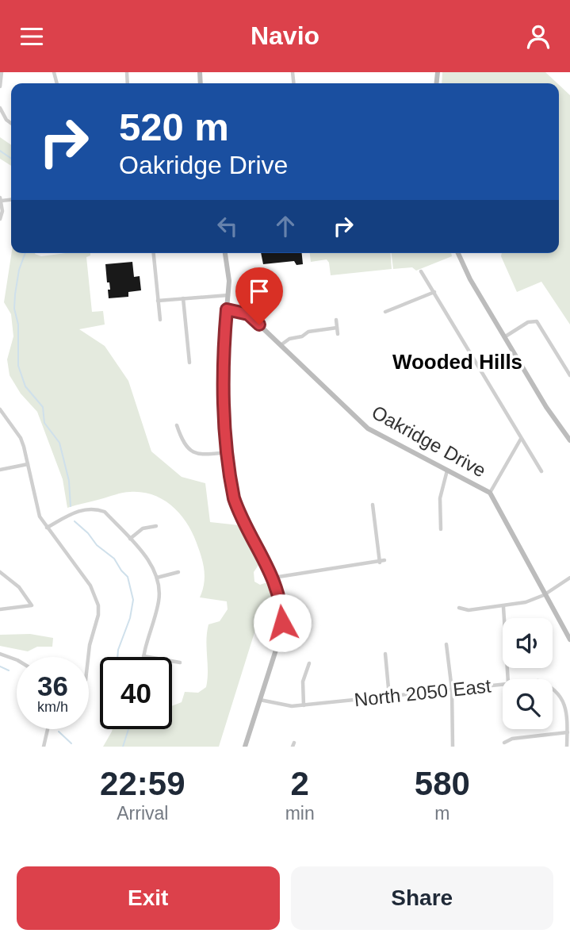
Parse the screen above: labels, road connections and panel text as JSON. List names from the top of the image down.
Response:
{
  "streets": {
    "street": ["Oakridge Drive", "North 2050 East"]
  },
  "districts": ["Wooded Hills"],
  "page": {
    "header": "Navio",
    "turn": ["520 m", "Oakridge Drive"],
    "speed": "36 km/h",
    "limit": "40",
    "eta": [
      "22:59",
      "Arrival",
      "2",
      "min",
      "580",
      "m"
    ],
    "buttons": ["Exit", "Share"]
  }
}
